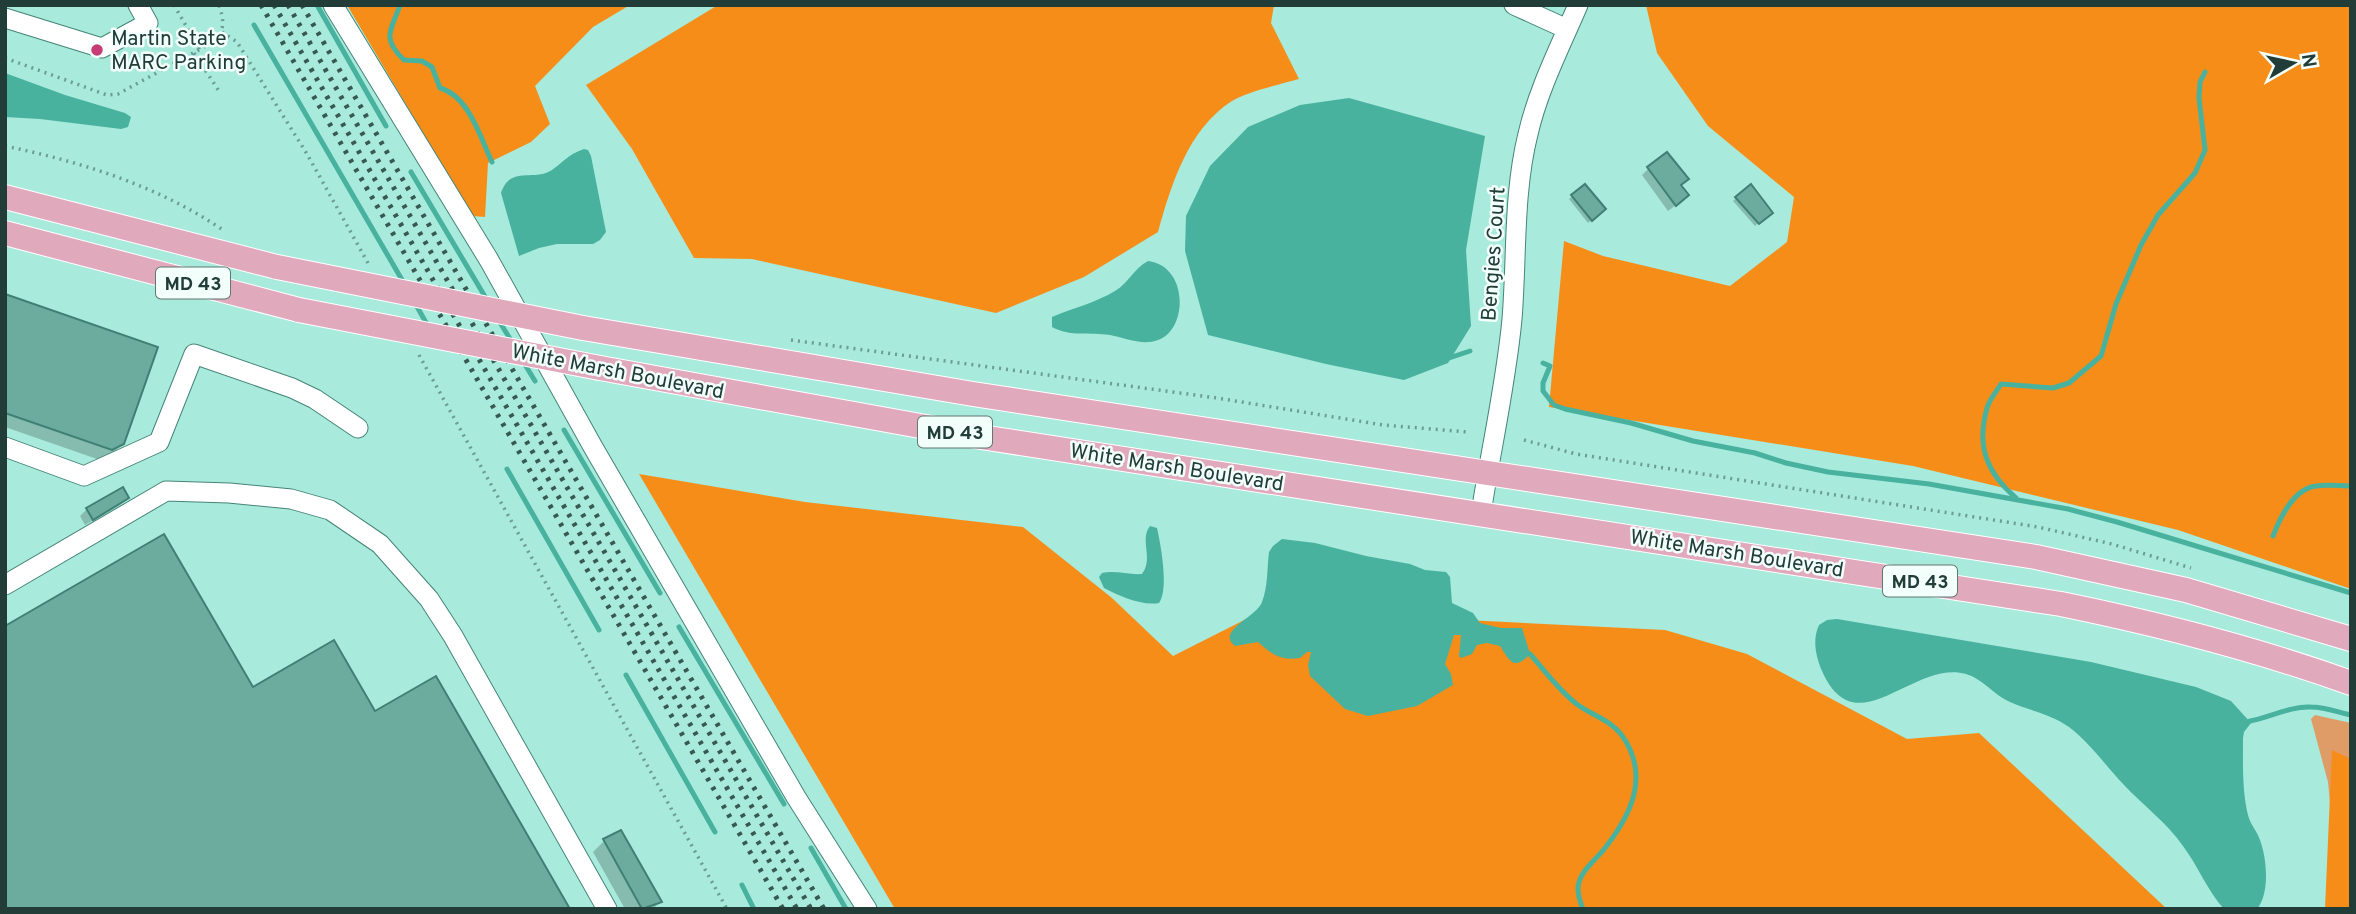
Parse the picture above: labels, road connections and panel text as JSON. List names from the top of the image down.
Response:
{
  "streets": {
    "main road": ["MD 43", "White Marsh Boulevard"],
    "street": ["Bengies Court"]
  },
  "crossings": [
    ["Bengies Court", "White Marsh Boulevard"]
  ],
  "places": ["Martin State MARC Parking"],
  "north": "right"
}
